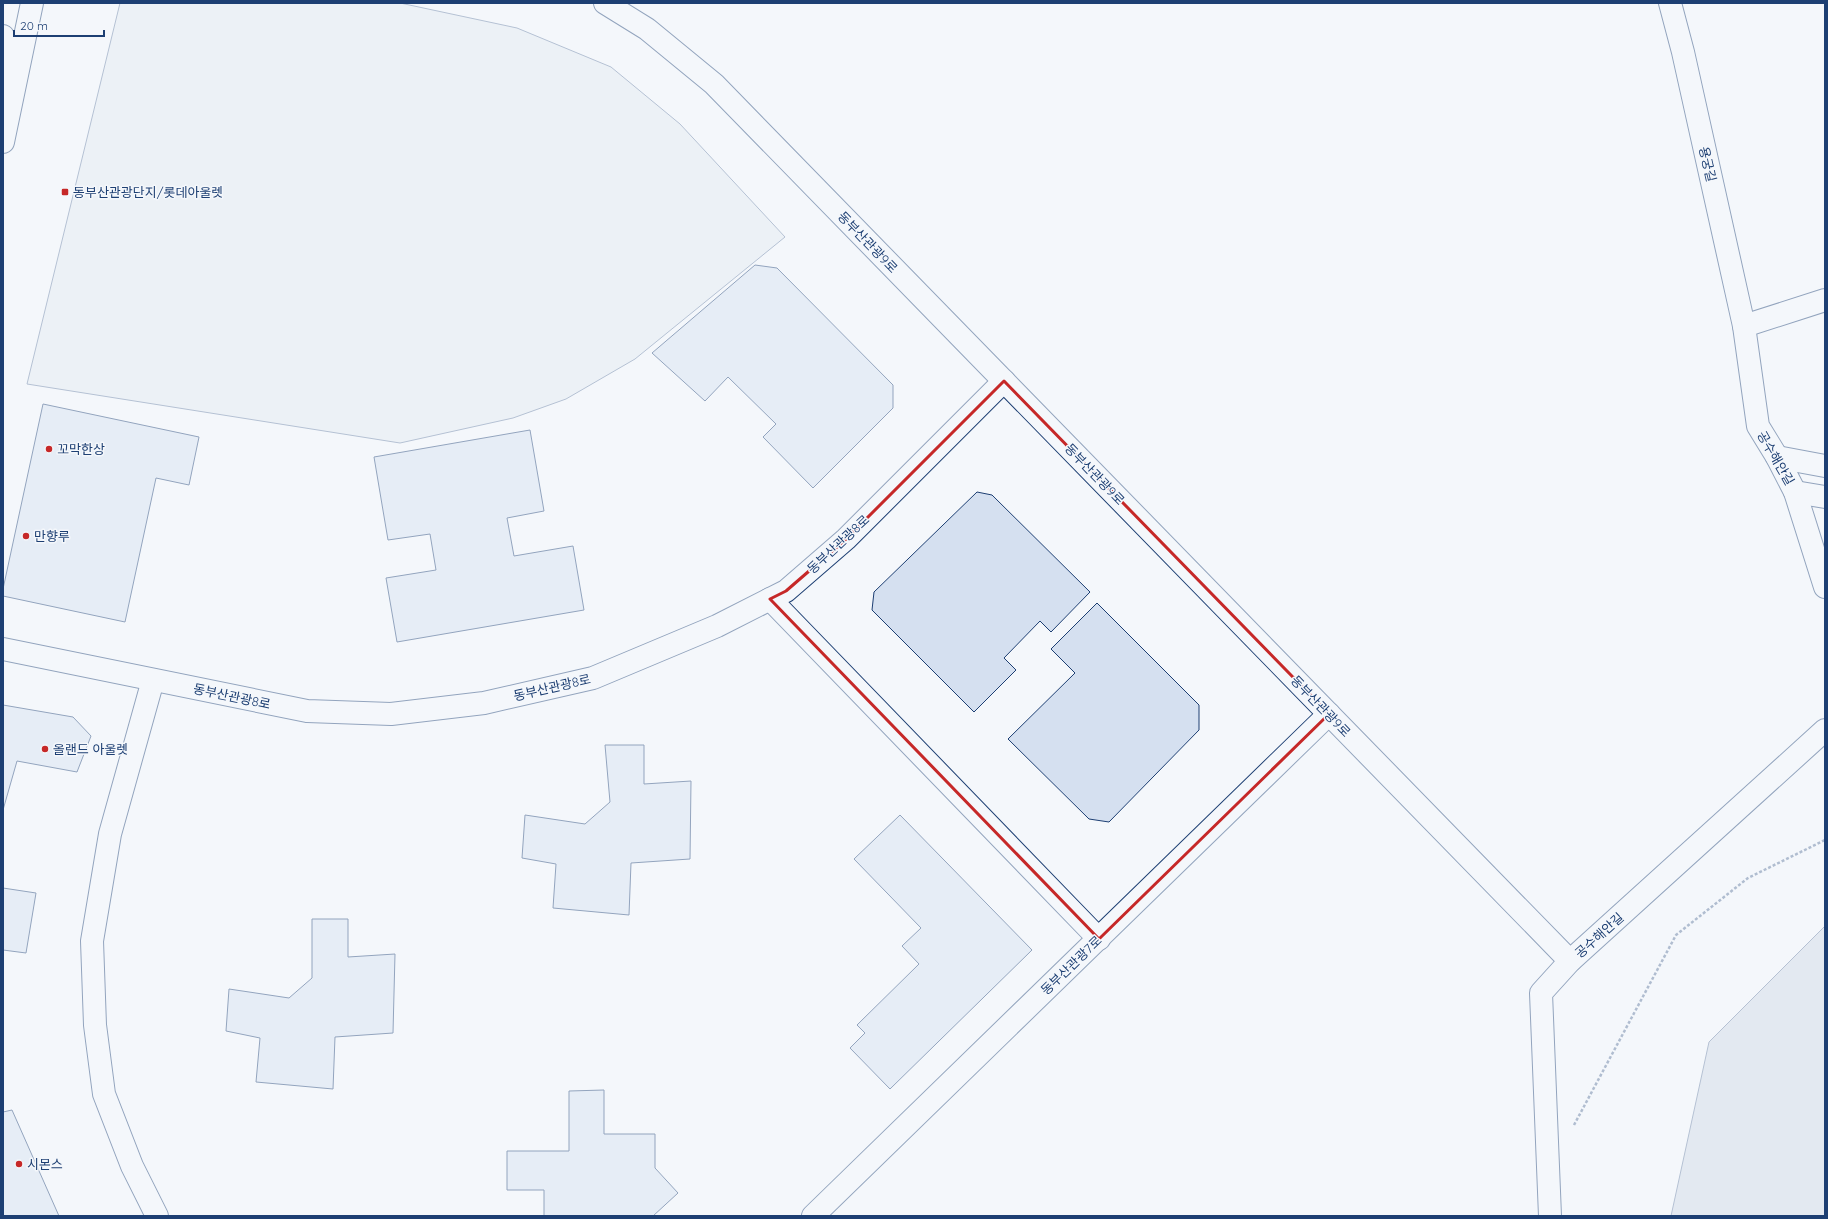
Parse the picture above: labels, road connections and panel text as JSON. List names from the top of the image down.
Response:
{
  "streets": {
    "street": [
      "용궁길",
      "동부산관광9로",
      "공수해안길",
      "동부산관광8로",
      "동부산관광7로"
    ]
  },
  "crossings": [
    ["용궁길", "공수해안길"],
    ["동부산관광9로", "공수해안길"],
    ["동부산관광9로", "동부산관광8로"],
    ["동부산관광9로", "동부산관광7로"]
  ],
  "places": {
    "transit": ["동부산관광단지/롯데아울렛"],
    "other": [
      "꼬막한상",
      "만향루",
      "올랜드 아울렛",
      "시몬스"
    ]
  },
  "scale_bar": "20 m"
}
